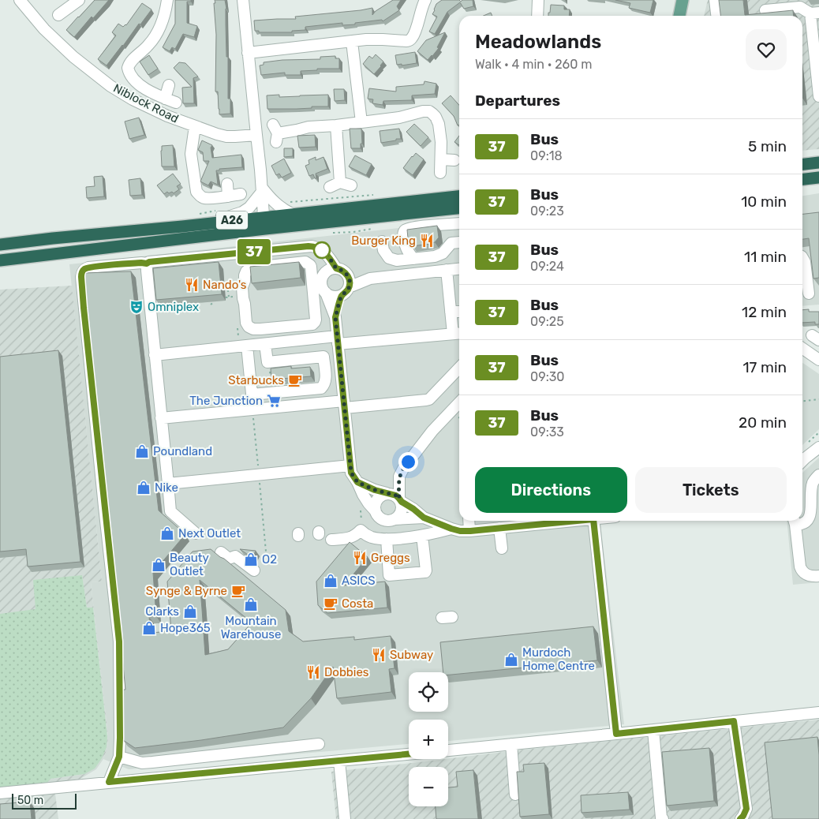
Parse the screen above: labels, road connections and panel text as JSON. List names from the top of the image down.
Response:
{
  "streets": {
    "highway": ["A26"],
    "street": ["Niblock Road"]
  },
  "places": {
    "restaurant": [
      "Burger King",
      "Nando's",
      "Greggs",
      "Subway",
      "Dobbies"
    ],
    "theatre": ["Omniplex"],
    "cafe": ["Starbucks", "Synge & Byrne", "Costa"],
    "supermarket": ["The Junction"],
    "shop": [
      "Poundland",
      "Nike",
      "Next Outlet",
      "O2",
      "Beauty Outlet",
      "ASICS",
      "Mountain Warehouse",
      "Clarks",
      "Hope365",
      "Murdoch Home Centre"
    ]
  },
  "lines": ["bus line 37"],
  "scale_bar": "50 m",
  "page": {
    "on_map": "37",
    "heading": [
      ["Meadowlands", "Walk · 4 min · 260 m"],
      "Departures"
    ],
    "list": [
      {
        "mark": "37",
        "name": "Bus",
        "note": "09:18",
        "value": "5 min"
      },
      {
        "mark": "37",
        "name": "Bus",
        "note": "09:23",
        "value": "10 min"
      },
      {
        "mark": "37",
        "name": "Bus",
        "note": "09:24",
        "value": "11 min"
      },
      {
        "mark": "37",
        "name": "Bus",
        "note": "09:25",
        "value": "12 min"
      },
      {
        "mark": "37",
        "name": "Bus",
        "note": "09:30",
        "value": "17 min"
      },
      {
        "mark": "37",
        "name": "Bus",
        "note": "09:33",
        "value": "20 min"
      }
    ],
    "buttons": ["Directions", "Tickets"],
    "map_buttons": ["+", "−"],
    "scale": "50 m"
  }
}
